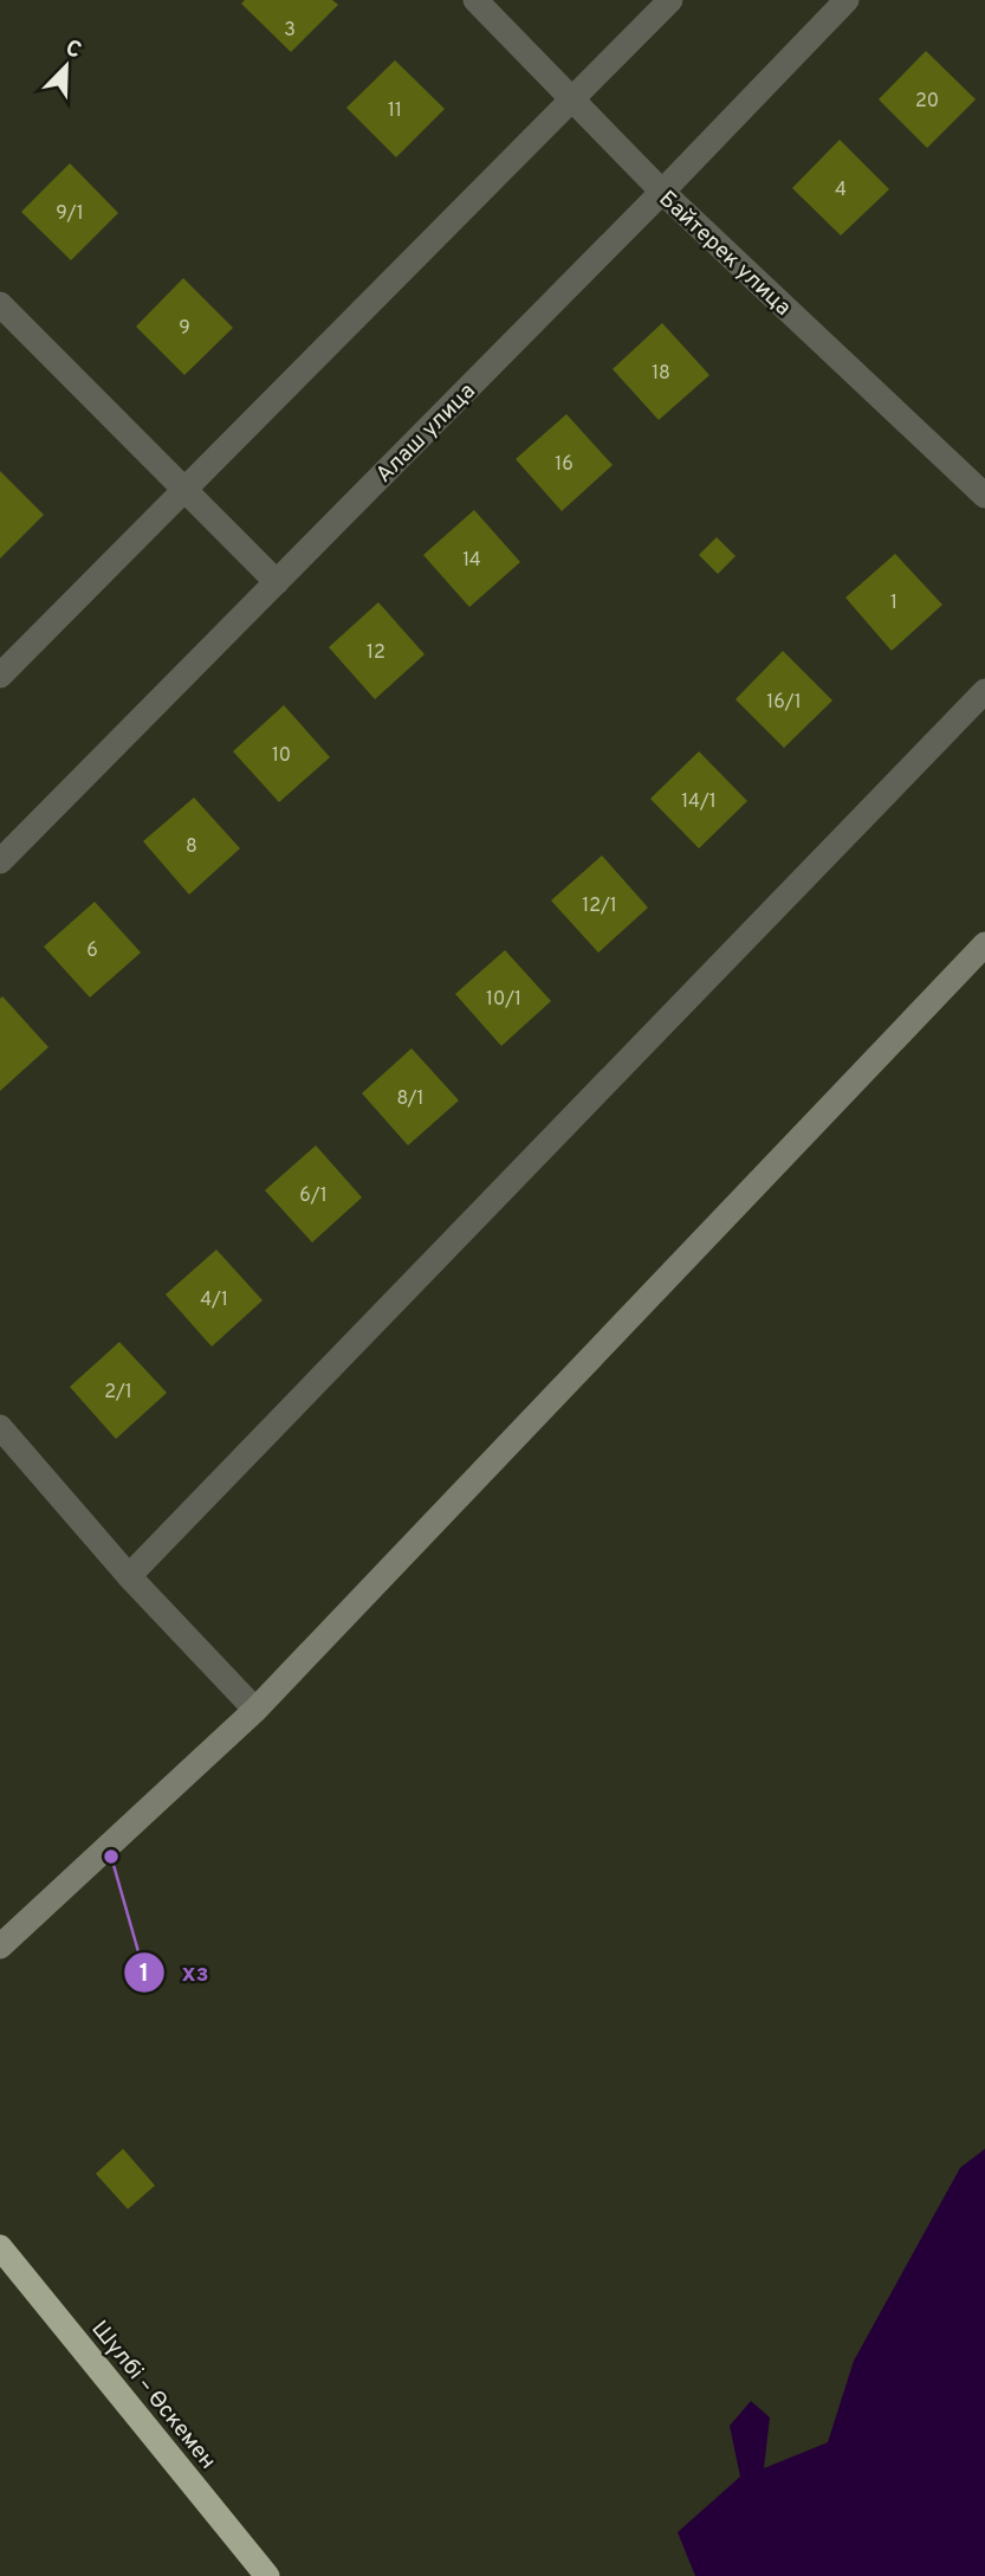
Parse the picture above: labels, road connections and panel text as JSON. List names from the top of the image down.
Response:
{
  "streets": {
    "highway": ["Шүлбі – Өскемен"],
    "street": ["Байтерек улица", "Алаш улица"]
  },
  "crossings": [
    ["Байтерек улица", "Алаш улица"]
  ],
  "places": ["хз"],
  "house_numbers": [
    "3",
    "20",
    "11",
    "4",
    "9/1",
    "9",
    "18",
    "16",
    "14",
    "1",
    "12",
    "16/1",
    "10",
    "14/1",
    "8",
    "12/1",
    "6",
    "10/1",
    "8/1",
    "6/1",
    "4/1",
    "2/1"
  ],
  "north": "top right"
}
